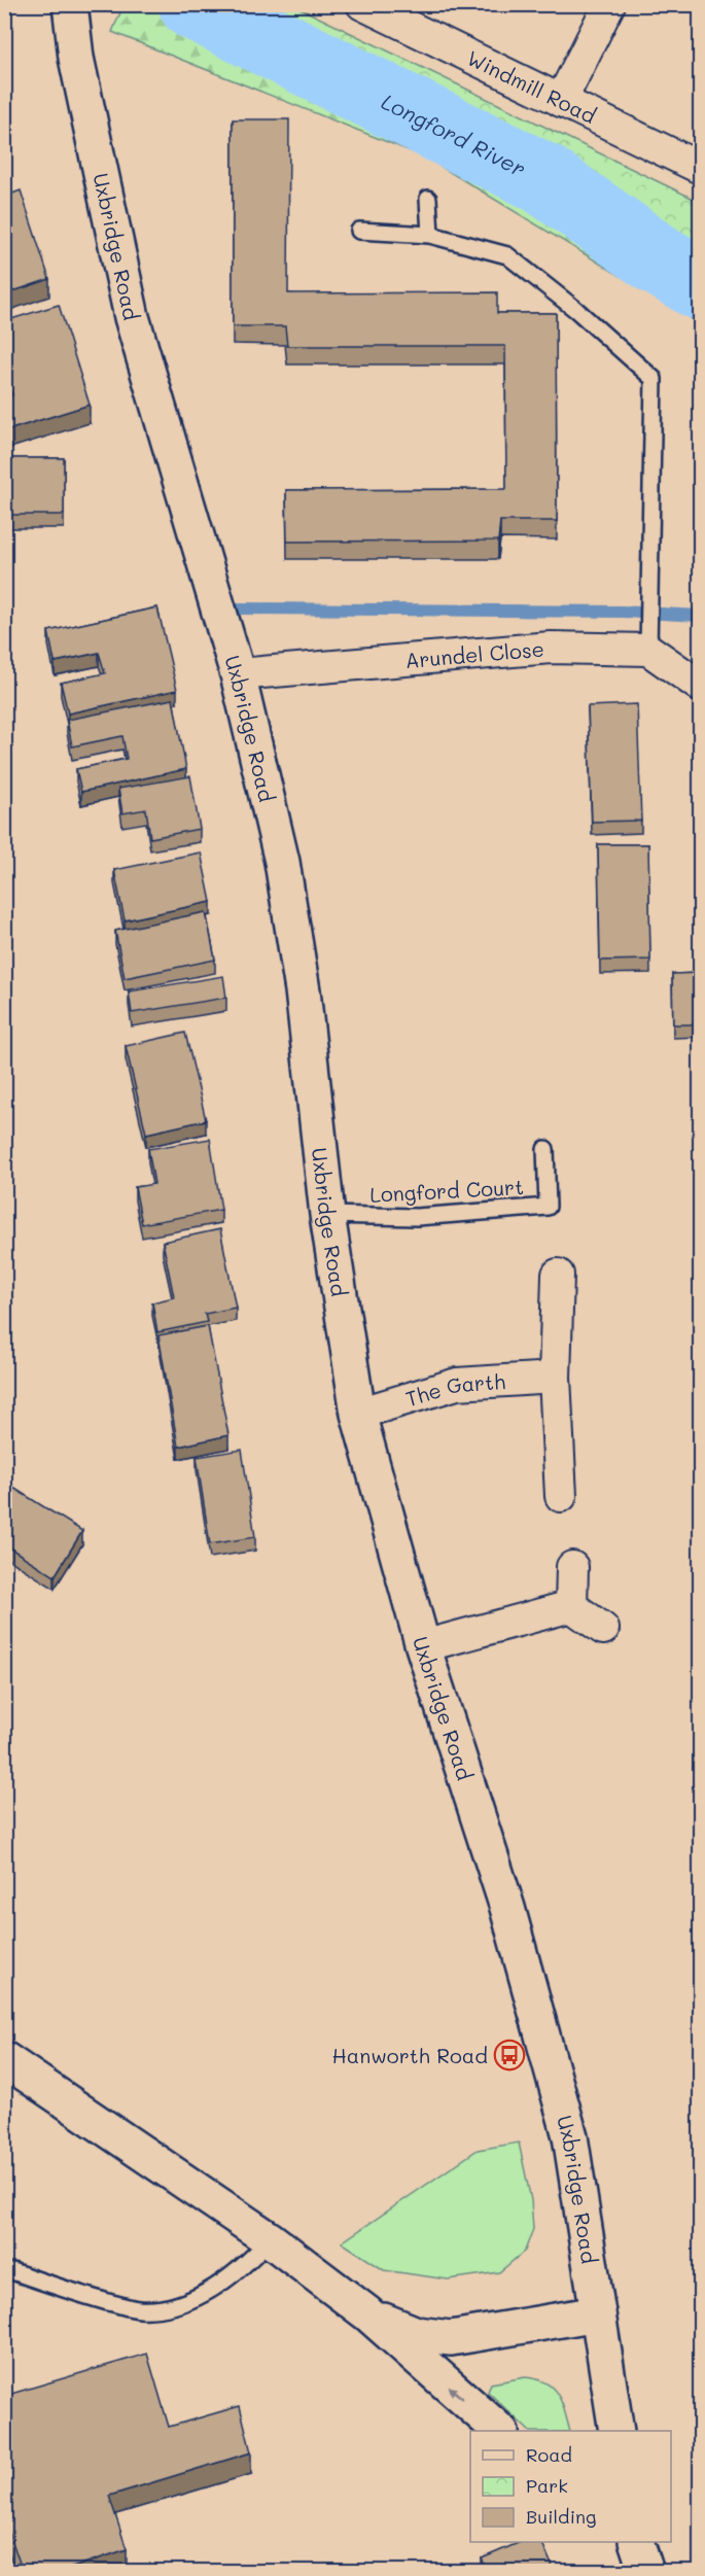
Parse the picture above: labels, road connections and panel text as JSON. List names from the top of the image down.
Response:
{
  "streets": {
    "main road": ["Uxbridge Road"],
    "street": ["Windmill Road", "Arundel Close", "The Garth"],
    "lane": ["Longford Court"]
  },
  "crossings": [
    ["Uxbridge Road", "Arundel Close"],
    ["Uxbridge Road", "Longford Court"],
    ["Uxbridge Road", "The Garth"]
  ],
  "water": ["Longford River"],
  "places": {
    "bus stop": ["Hanworth Road"]
  },
  "legend": ["Road", "Park", "Building"]
}
